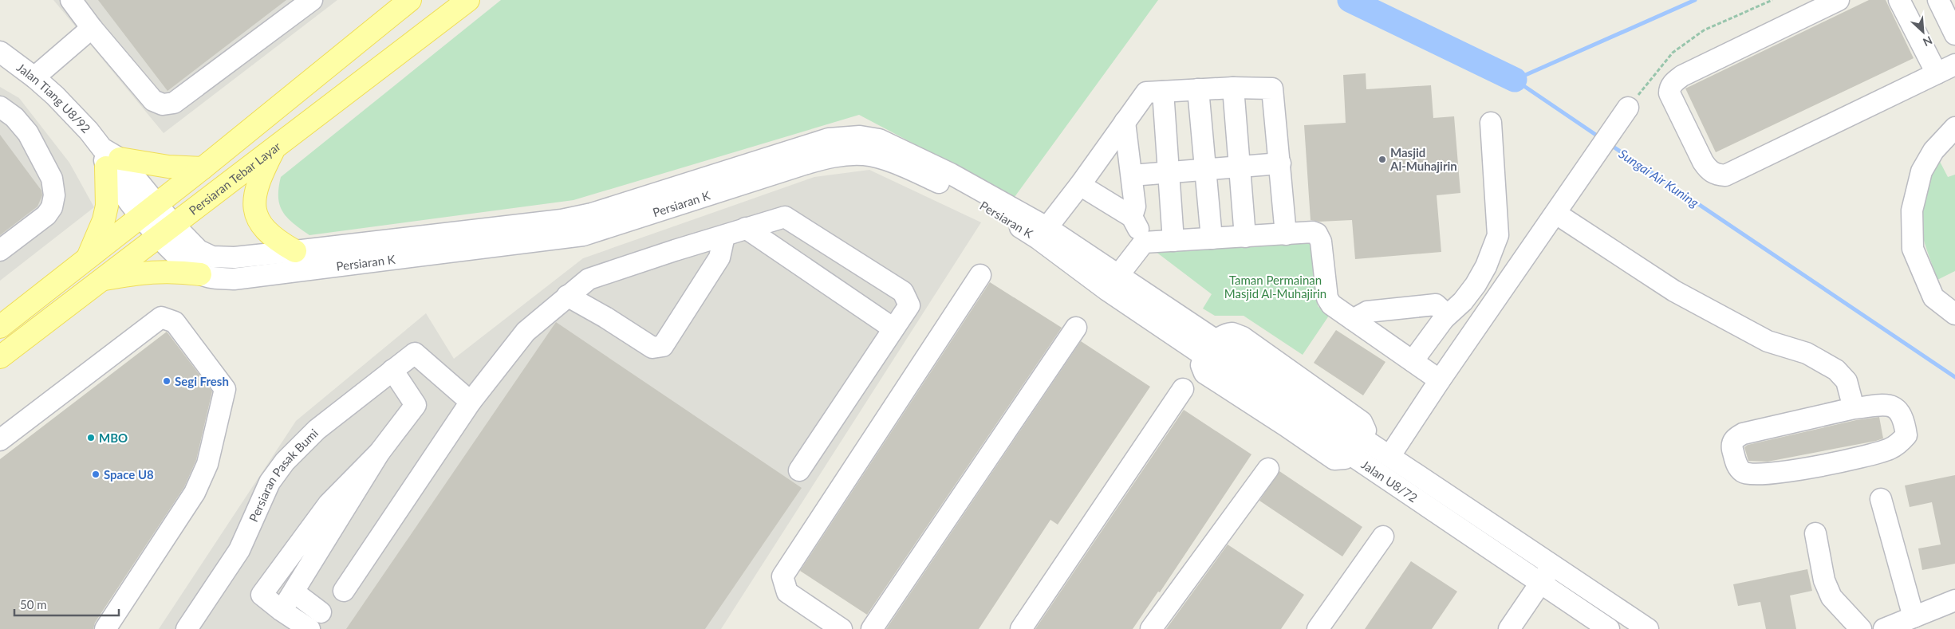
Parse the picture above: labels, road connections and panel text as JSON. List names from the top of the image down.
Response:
{
  "streets": {
    "main road": ["Persiaran Tebar Layar"],
    "street": [
      "Jalan Tiang U8/92",
      "Persiaran K",
      "Persiaran Pasak Bumi",
      "Jalan U8/72"
    ]
  },
  "crossings": [
    ["Jalan Tiang U8/92", "Persiaran Tebar Layar"],
    ["Jalan Tiang U8/92", "Persiaran K"],
    ["Persiaran Tebar Layar", "Persiaran K"],
    ["Persiaran K", "Jalan U8/72"]
  ],
  "water": ["Sungai Air Kuning"],
  "parks": ["Taman Permainan Masjid Al-Muhajirin"],
  "places": [
    "Masjid Al-Muhajirin",
    "Segi Fresh",
    "MBO",
    "Space U8"
  ],
  "scale_bar": "50 m",
  "north": "bottom right"
}
